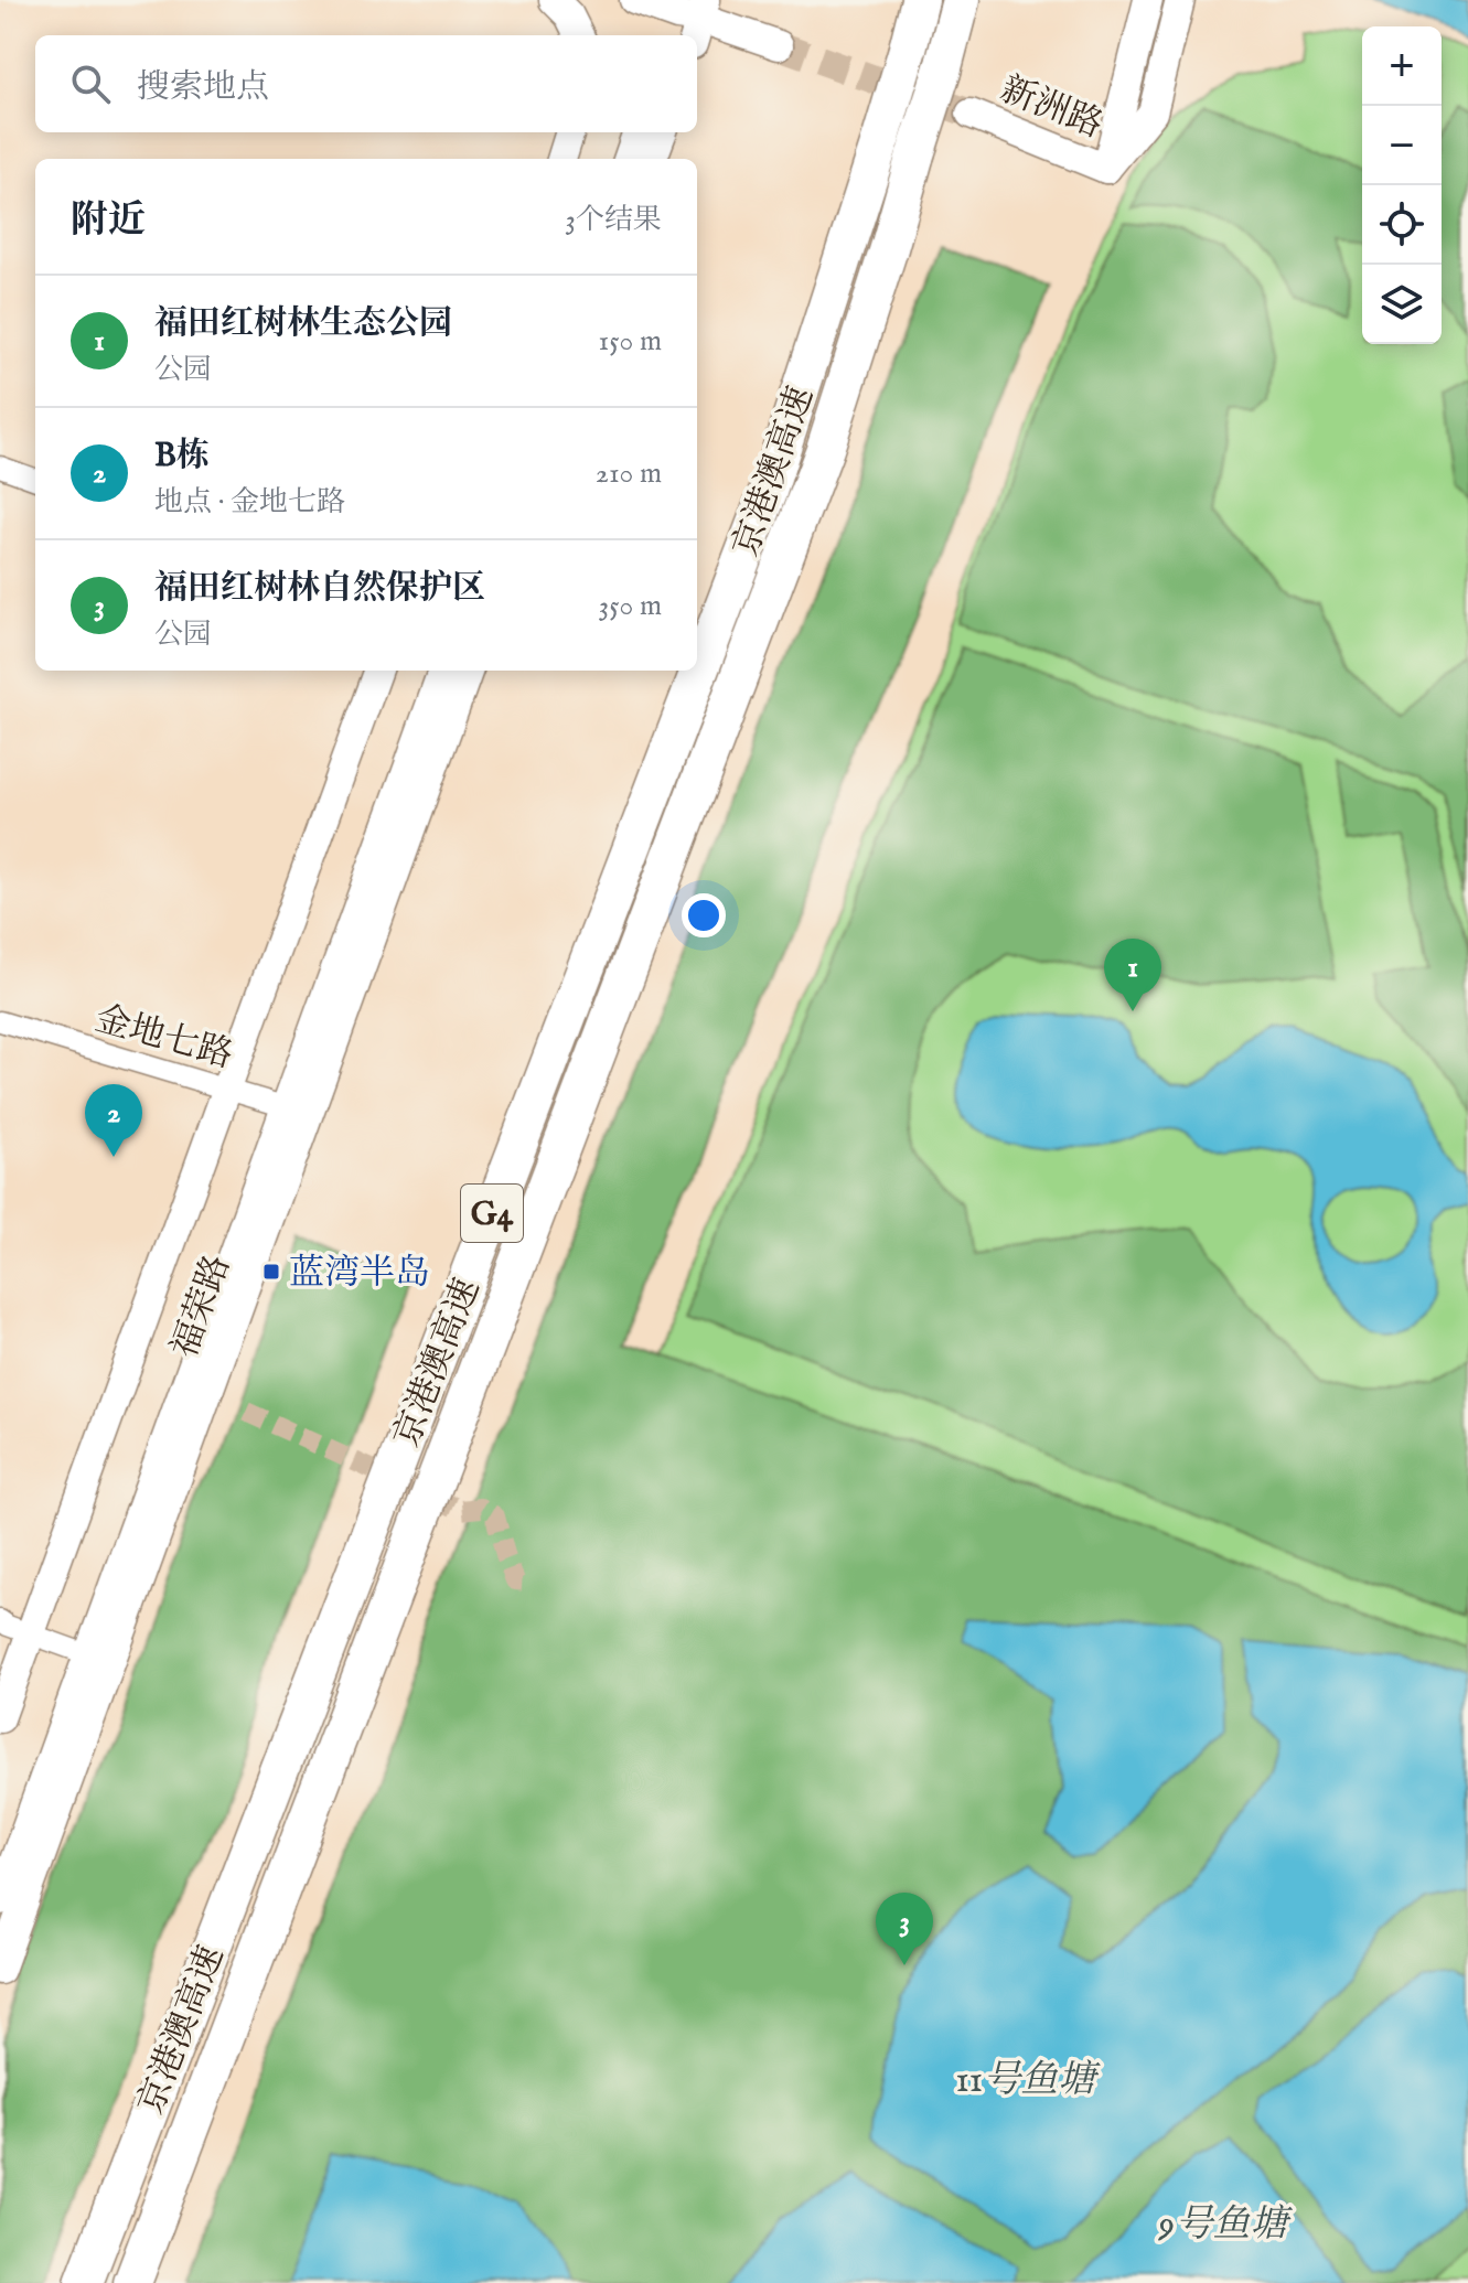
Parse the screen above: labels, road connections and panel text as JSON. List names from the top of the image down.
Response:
{
  "streets": {
    "highway": ["京港澳高速", "G4"],
    "main road": ["新洲路", "福荣路"],
    "street": ["金地七路"]
  },
  "crossings": [
    ["金地七路", "福荣路"]
  ],
  "water": ["11号鱼塘", "9号鱼塘"],
  "places": {
    "transit": ["蓝湾半岛"]
  },
  "page": {
    "map_buttons": ["+", "−"],
    "search": "搜索地点",
    "heading": ["附近", "3个结果"],
    "list": [
      {
        "mark": "1",
        "name": "福田红树林生态公园",
        "note": "公园",
        "value": "150 m"
      },
      {
        "mark": "2",
        "name": "B栋",
        "note": "地点 · 金地七路",
        "value": "210 m"
      },
      {
        "mark": "3",
        "name": "福田红树林自然保护区",
        "note": "公园",
        "value": "350 m"
      }
    ],
    "pins": ["1", "2", "3"]
  }
}
